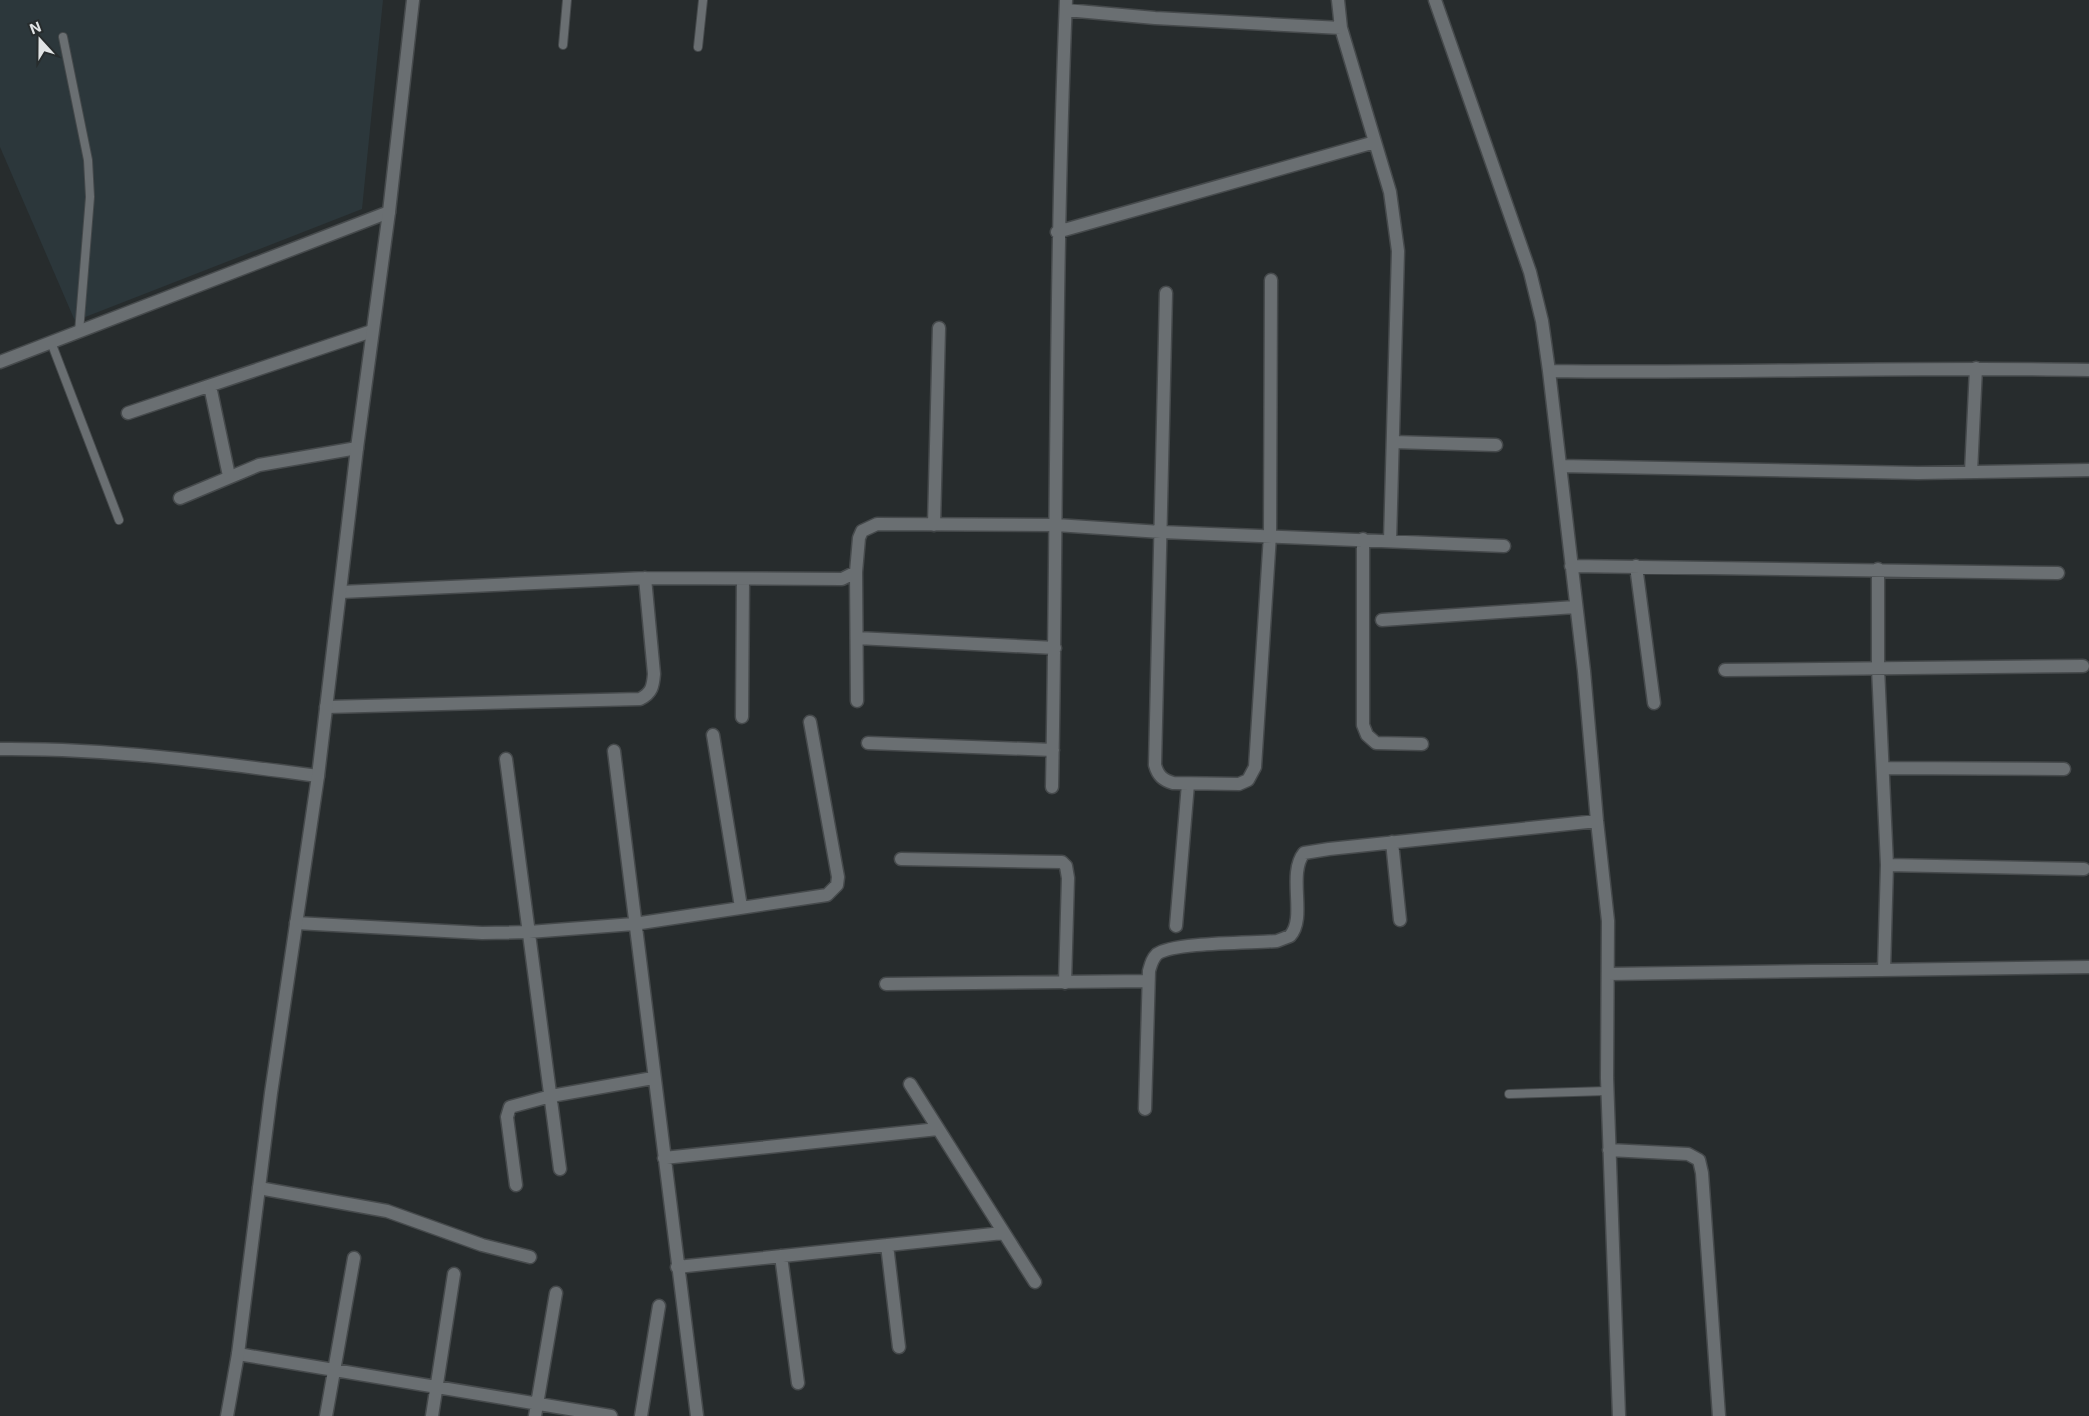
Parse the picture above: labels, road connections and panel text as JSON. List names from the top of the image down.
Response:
{
  "north": "top"
}
